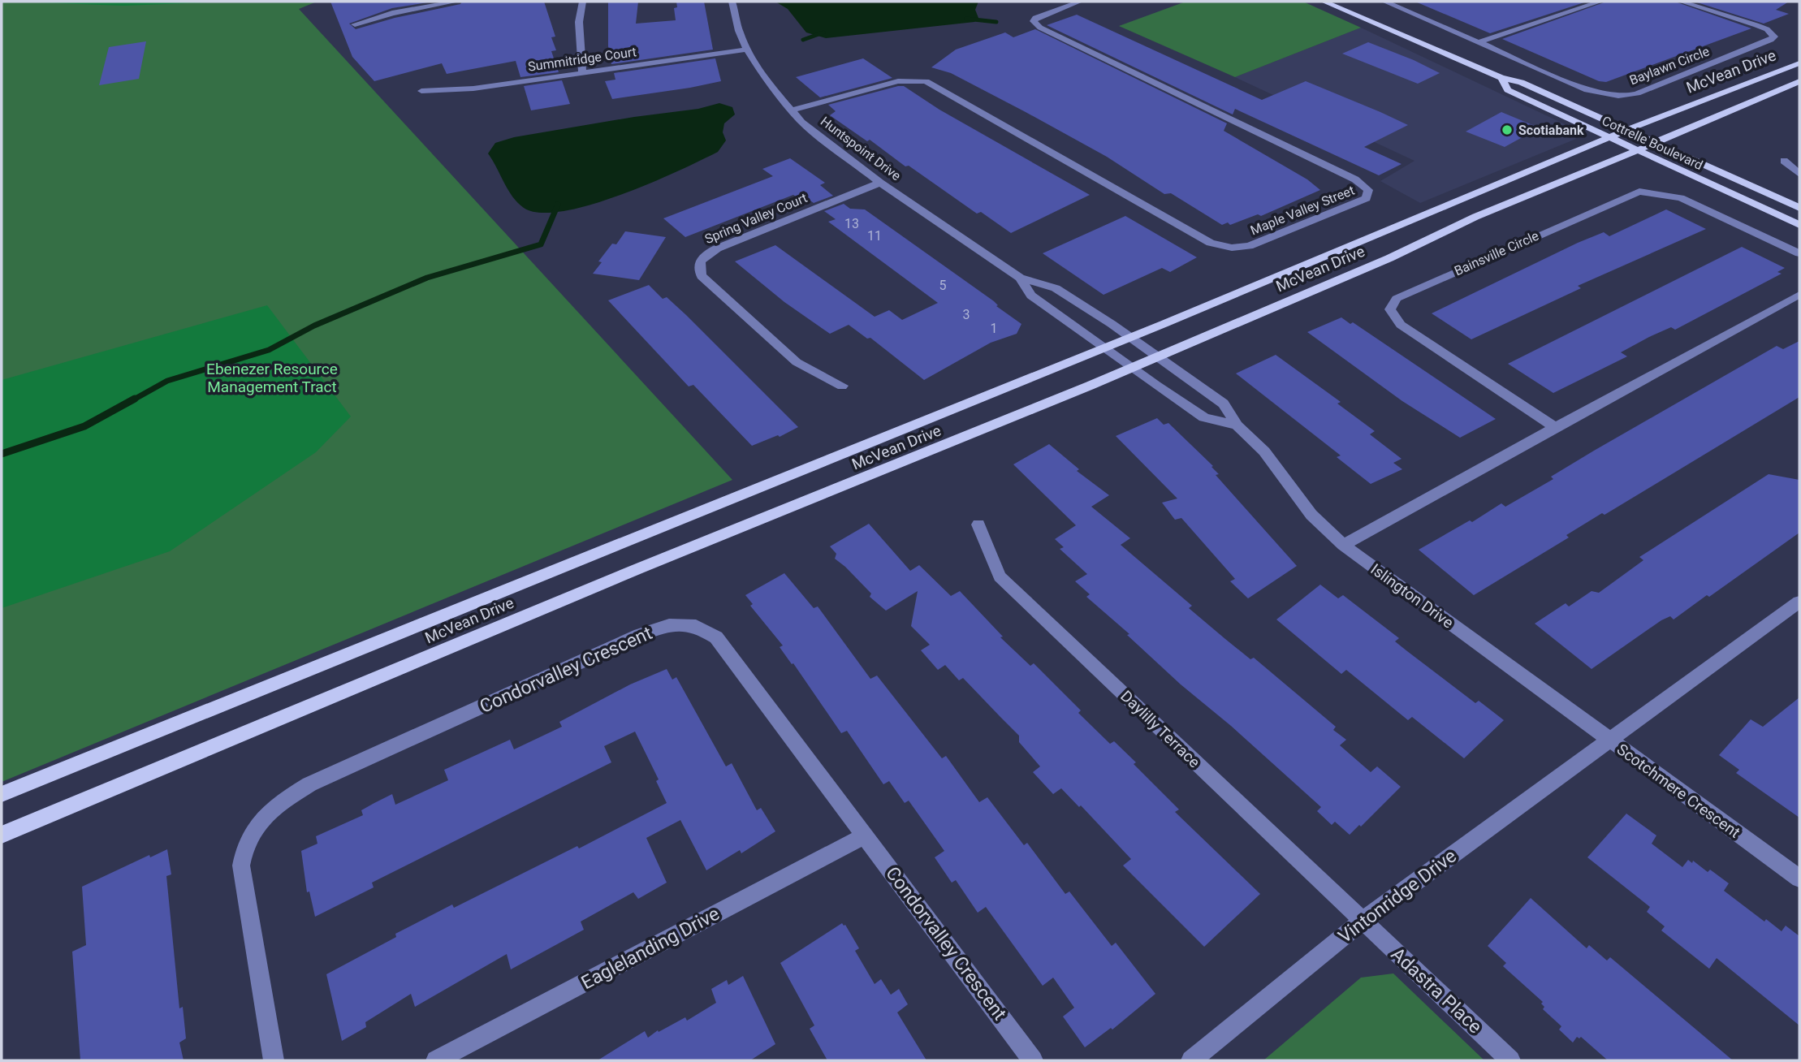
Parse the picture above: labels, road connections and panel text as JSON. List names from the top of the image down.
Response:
{
  "streets": {
    "main road": ["McVean Drive", "Cottrelle Boulevard"],
    "street": [
      "Summitridge Court",
      "Baylawn Circle",
      "Huntspoint Drive",
      "Maple Valley Street",
      "Spring Valley Court",
      "Bainsville Circle",
      "Islington Drive",
      "Condorvalley Crescent",
      "Daylilly Terrace",
      "Scotchmere Crescent",
      "Vintonridge Drive",
      "Eaglelanding Drive",
      "Adastra Place"
    ]
  },
  "crossings": [
    ["Summitridge Court", "Huntspoint Drive"],
    ["McVean Drive", "Cottrelle Boulevard"],
    ["McVean Drive", "Huntspoint Drive"],
    ["McVean Drive", "Islington Drive"],
    ["Huntspoint Drive", "Maple Valley Street"],
    ["Huntspoint Drive", "Spring Valley Court"],
    ["Huntspoint Drive", "Islington Drive"],
    ["Islington Drive", "Scotchmere Crescent"],
    ["Islington Drive", "Vintonridge Drive"],
    ["Condorvalley Crescent", "Eaglelanding Drive"],
    ["Daylilly Terrace", "Vintonridge Drive"],
    ["Daylilly Terrace", "Adastra Place"],
    ["Scotchmere Crescent", "Vintonridge Drive"],
    ["Vintonridge Drive", "Adastra Place"]
  ],
  "parks": ["Ebenezer Resource Management Tract"],
  "places": ["Scotiabank"],
  "house_numbers": [
    "13",
    "11",
    "5",
    "3",
    "1"
  ]
}
